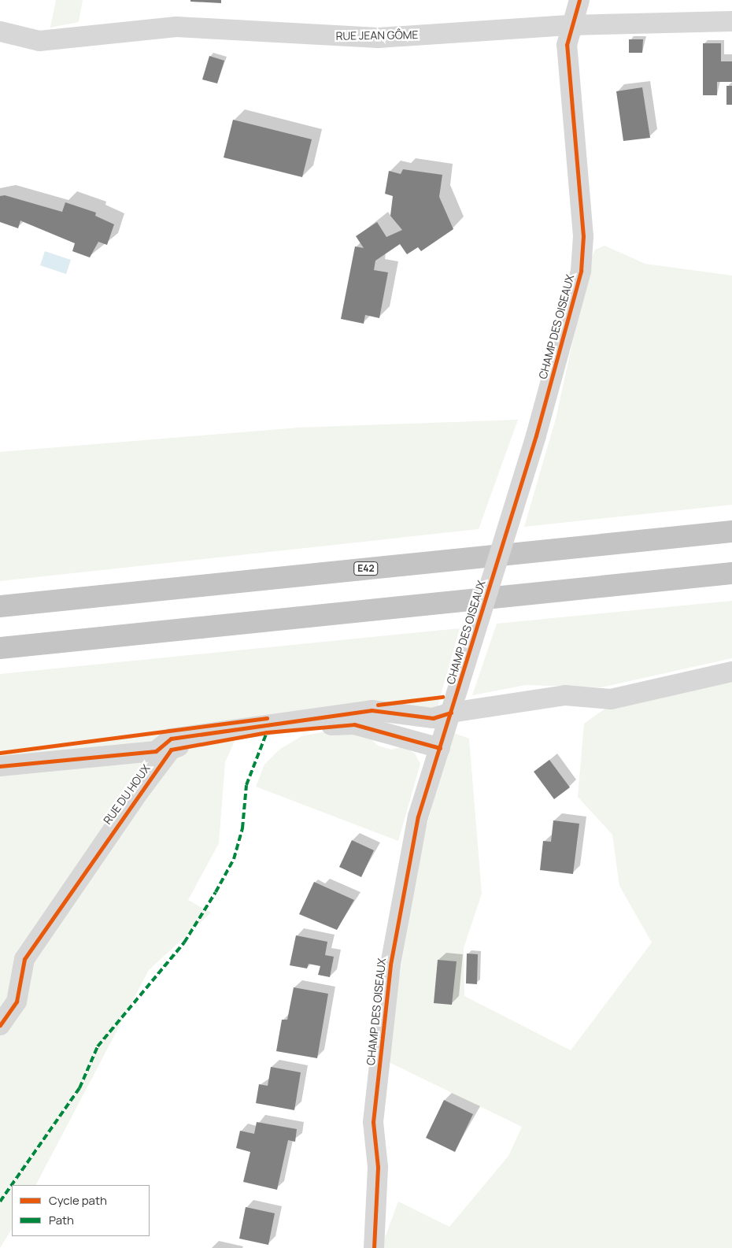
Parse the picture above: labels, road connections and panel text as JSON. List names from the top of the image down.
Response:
{
  "streets": {
    "highway": ["E42"],
    "street": ["RUE JEAN GÔME", "CHAMP DES OISEAUX", "RUE DU HOUX"]
  },
  "crossings": [
    ["RUE JEAN GÔME", "CHAMP DES OISEAUX"],
    ["CHAMP DES OISEAUX", "RUE DU HOUX"]
  ],
  "legend": ["Cycle path", "Path"]
}
